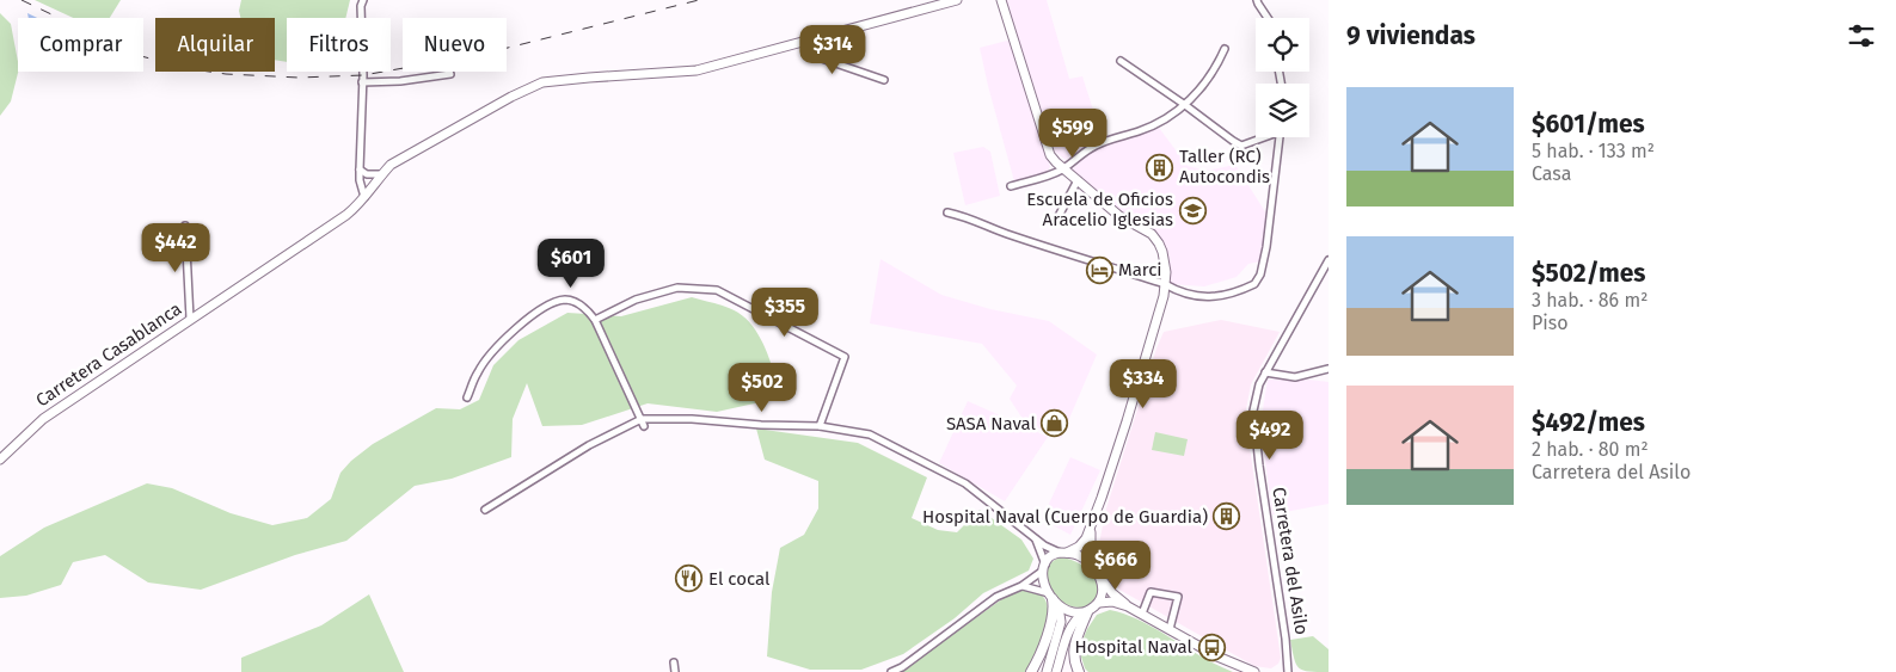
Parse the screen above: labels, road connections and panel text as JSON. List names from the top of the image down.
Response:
{
  "streets": {
    "main road": ["Carretera Casablanca"],
    "street": ["Carretera del Asilo"]
  },
  "places": {
    "building": ["Taller (RC) Autocondis", "Hospital Naval (Cuerpo de Guardia)"],
    "school or university": ["Escuela de Oficios Aracelio Iglesias"],
    "hotel": ["Marci"],
    "shop": ["SASA Naval"],
    "restaurant": ["El cocal"],
    "bus stop": ["Hospital Naval"]
  },
  "page": {
    "heading": "9 viviendas",
    "chip": [
      "Comprar",
      "Alquilar",
      "Filtros",
      "Nuevo"
    ],
    "price": [
      "$314",
      "$599",
      "$442",
      "$601",
      "$355",
      "$334",
      "$502",
      "$492",
      "$666"
    ],
    "list": [
      {
        "name": "$601/mes",
        "note": "5 hab. · 133 m² · Casa"
      },
      {
        "name": "$502/mes",
        "note": "3 hab. · 86 m² · Piso"
      },
      {
        "name": "$492/mes",
        "note": "2 hab. · 80 m² · Carretera del Asilo"
      }
    ]
  }
}
